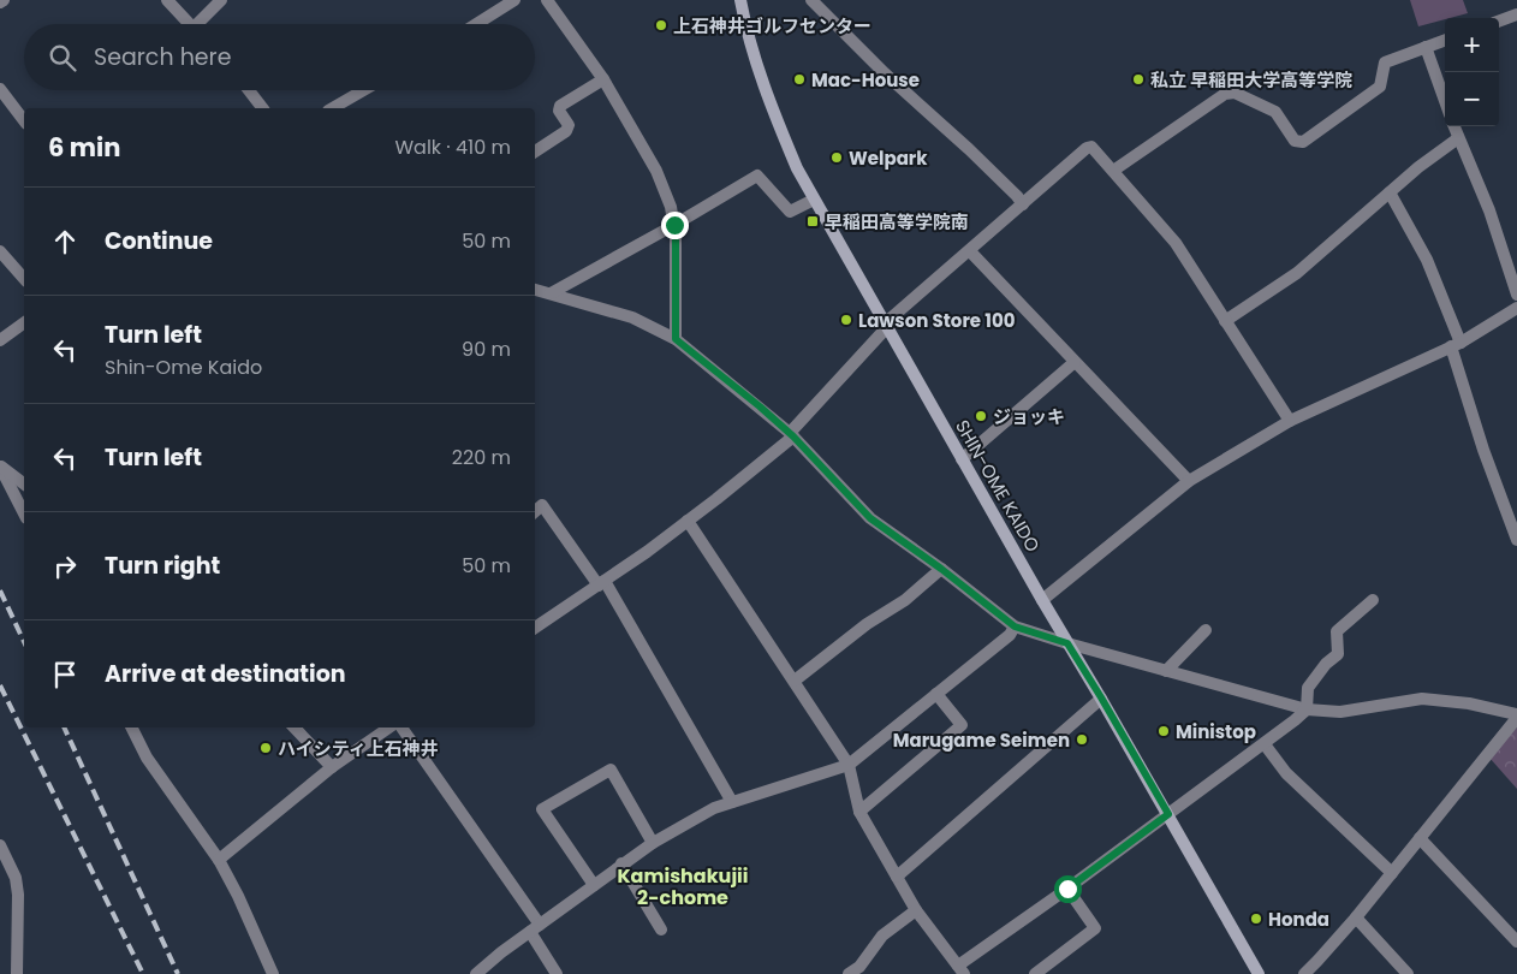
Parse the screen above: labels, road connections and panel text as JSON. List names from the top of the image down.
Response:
{
  "streets": {
    "main road": ["SHIN-OME KAIDO"]
  },
  "districts": ["Kamishakujii 2-chome"],
  "places": {
    "other": [
      "上石神井ゴルフセンター",
      "Mac-House",
      "私立 早稲田大学高等学院",
      "Welpark",
      "Lawson Store 100",
      "ジョッキ",
      "Ministop",
      "Marugame Seimen",
      "ハイシティ上石神井",
      "Honda"
    ],
    "transit": ["早稲田高等学院南"]
  },
  "page": {
    "map_buttons": ["+", "−"],
    "search": "Search here",
    "heading": ["6 min", "Walk · 410 m"],
    "list": [
      ["Continue", "50 m"],
      ["Turn left", "Shin-Ome Kaido", "90 m"],
      ["Turn left", "220 m"],
      ["Turn right", "50 m"],
      "Arrive at destination"
    ]
  }
}
